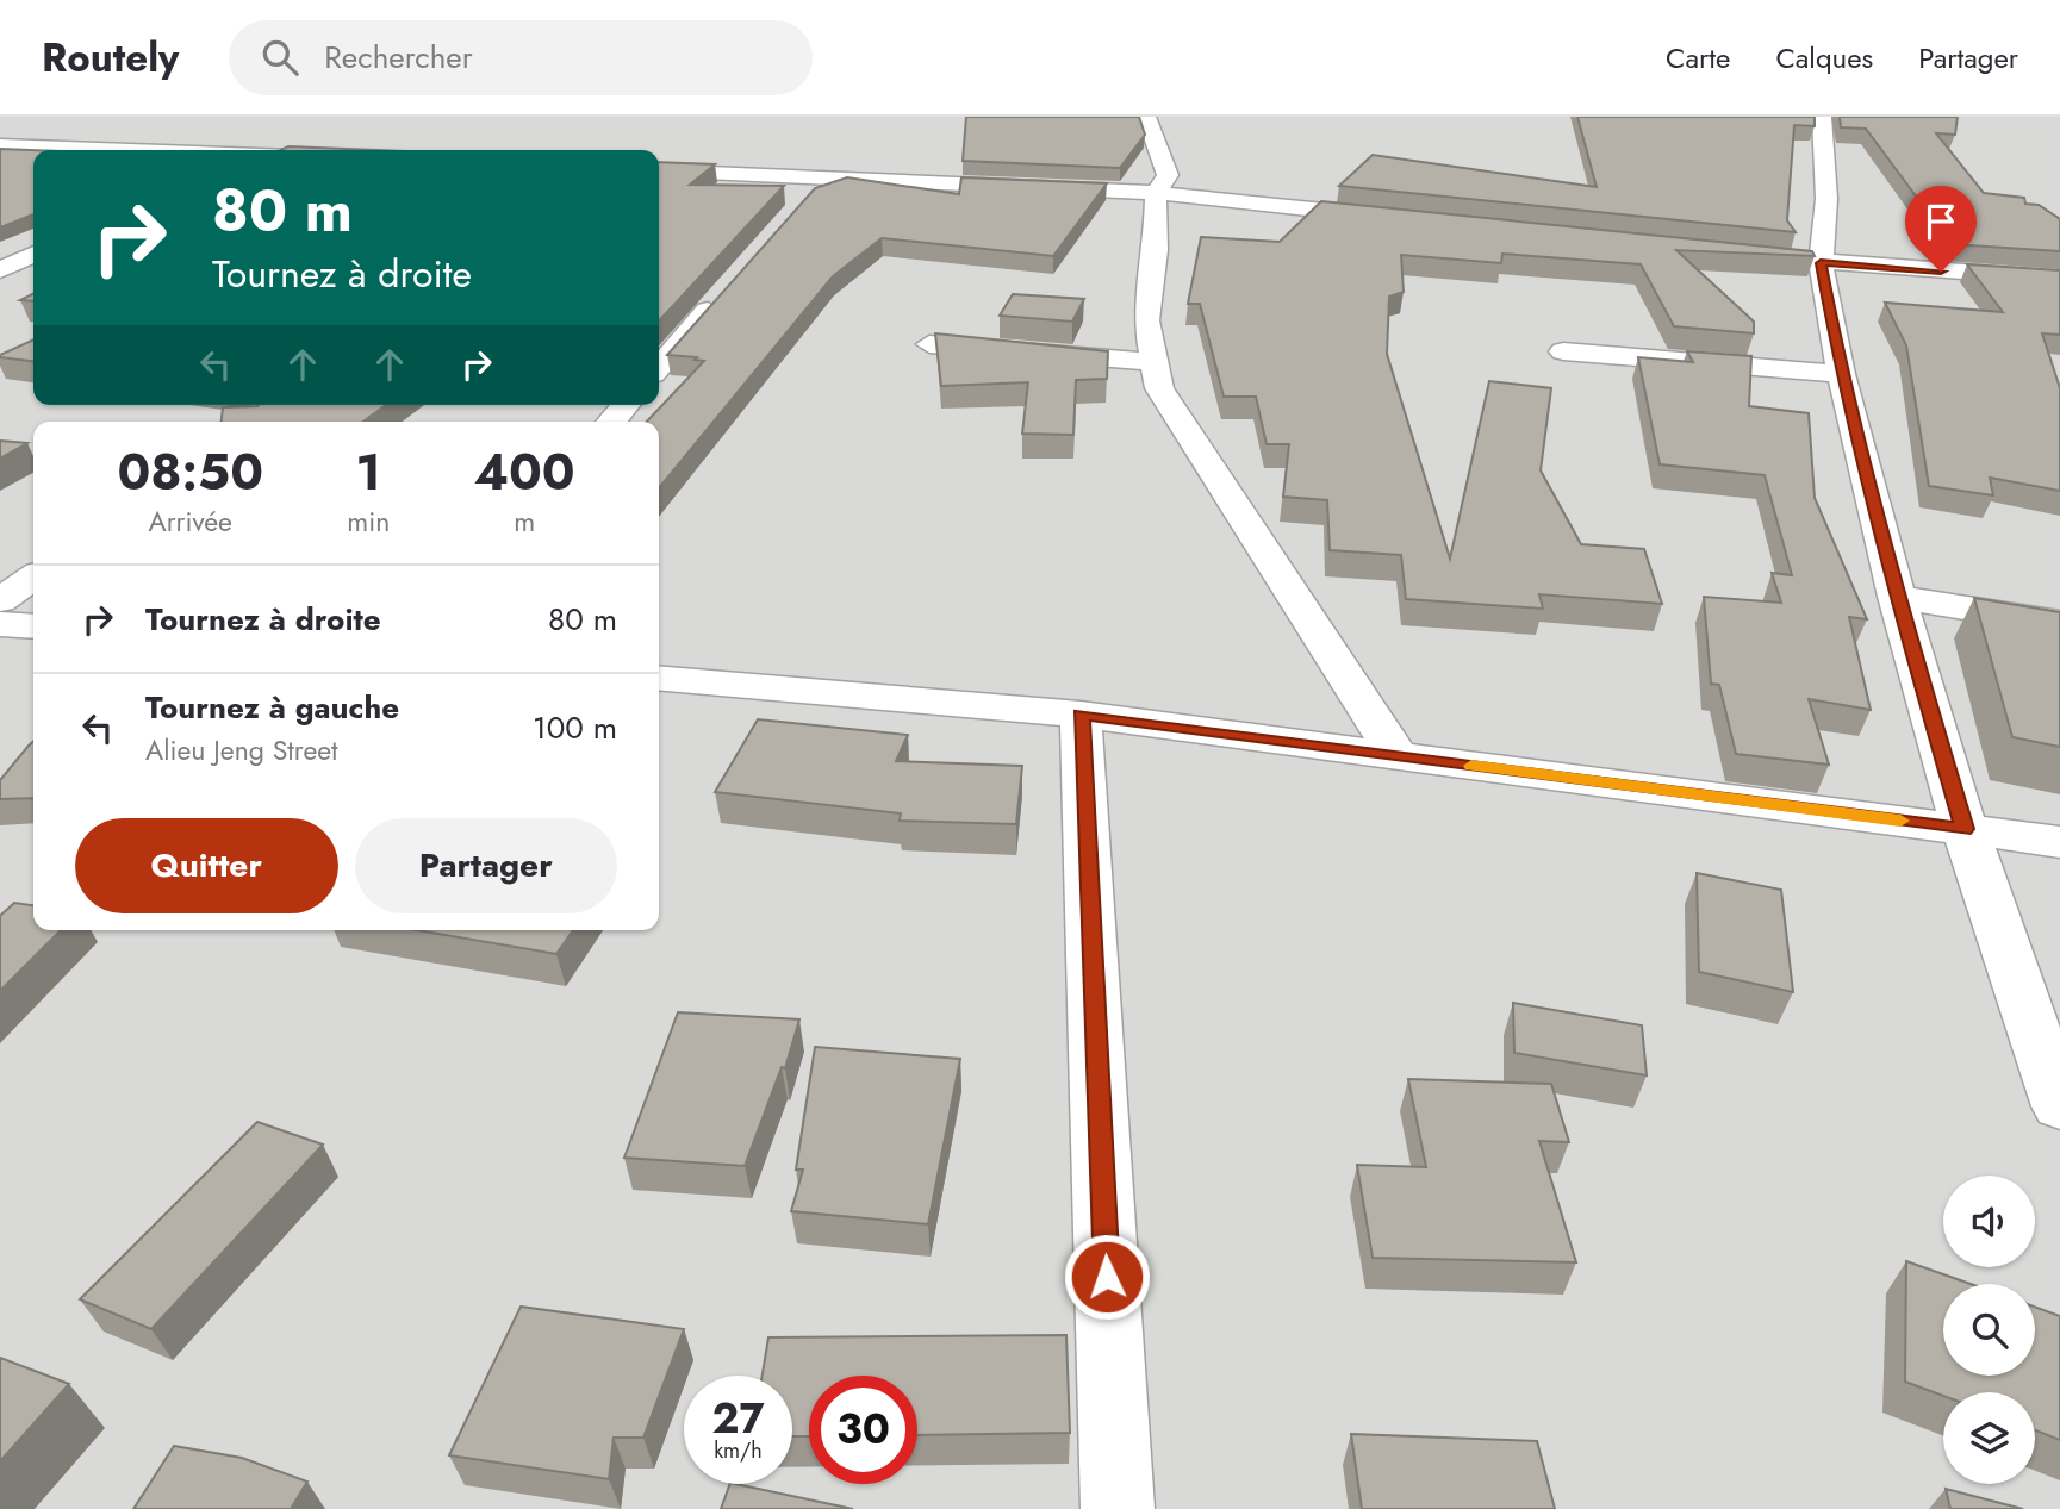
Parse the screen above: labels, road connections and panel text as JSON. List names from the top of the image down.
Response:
{
  "page": {
    "header": "Routely",
    "search": "Rechercher",
    "nav": ["Carte", "Calques", "Partager"],
    "turn": ["80 m", "Tournez à droite"],
    "eta": [
      "08:50",
      "Arrivée",
      "1",
      "min",
      "400",
      "m"
    ],
    "list": [
      {
        "name": "Tournez à droite",
        "value": "80 m"
      },
      {
        "name": "Tournez à gauche",
        "note": "Alieu Jeng Street",
        "value": "100 m"
      }
    ],
    "buttons": ["Quitter", "Partager"],
    "speed": "27 km/h",
    "limit": "30"
  }
}
